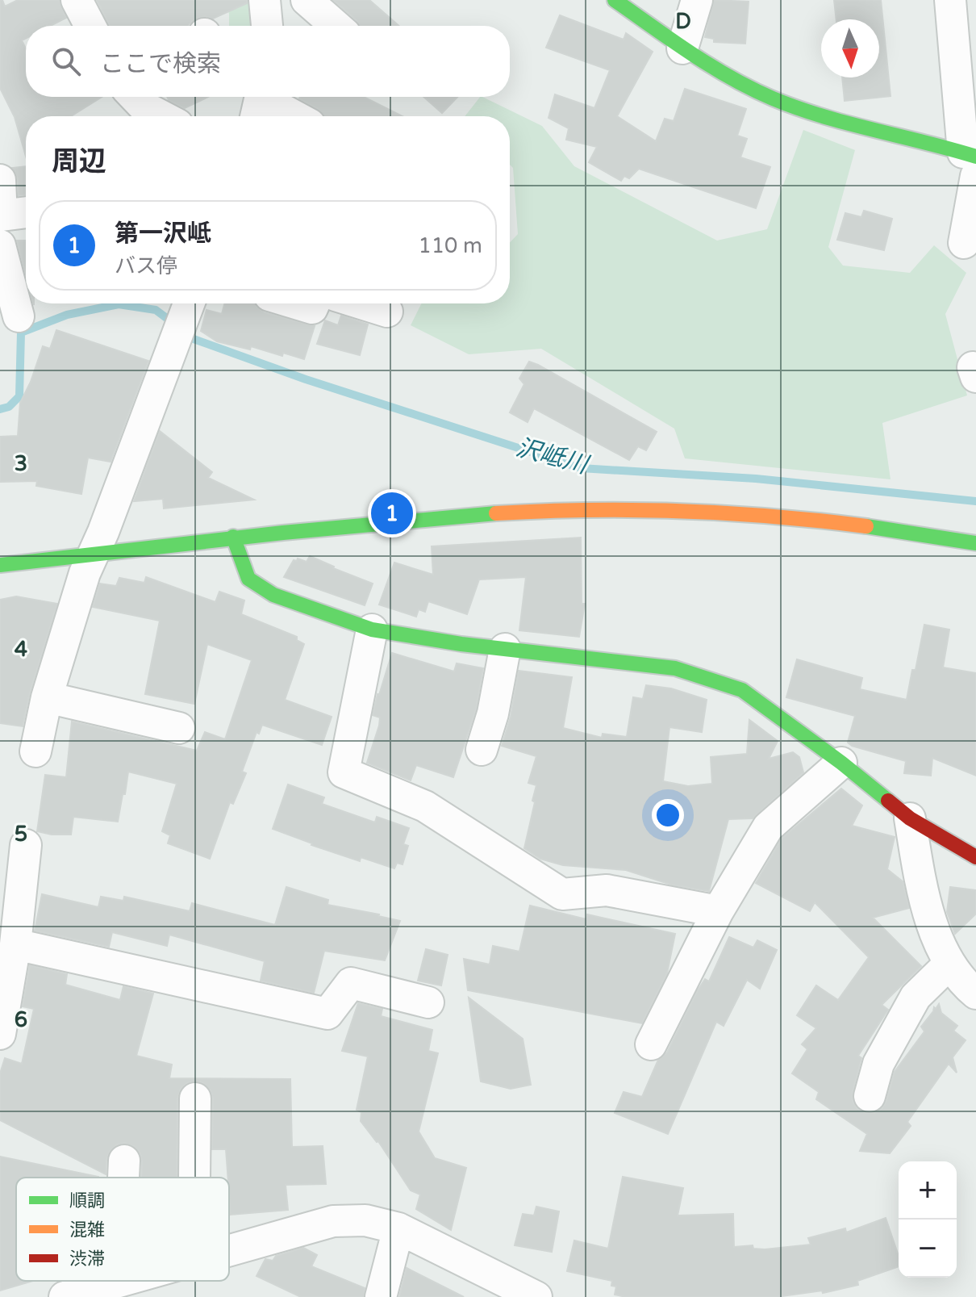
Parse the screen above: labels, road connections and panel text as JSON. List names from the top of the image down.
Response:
{
  "water": ["沢岻川"],
  "legend": ["順調", "混雑", "渋滞"],
  "north": "bottom",
  "page": {
    "search": "ここで検索",
    "heading": "周辺",
    "list": [
      {
        "mark": "1",
        "name": "第一沢岻",
        "note": "バス停",
        "value": "110 m"
      }
    ],
    "pins": "1",
    "map_buttons": ["+", "−"]
  },
  "grid": {
    "columns": ["D"],
    "rows": [
      "3",
      "4",
      "5",
      "6"
    ]
  }
}
